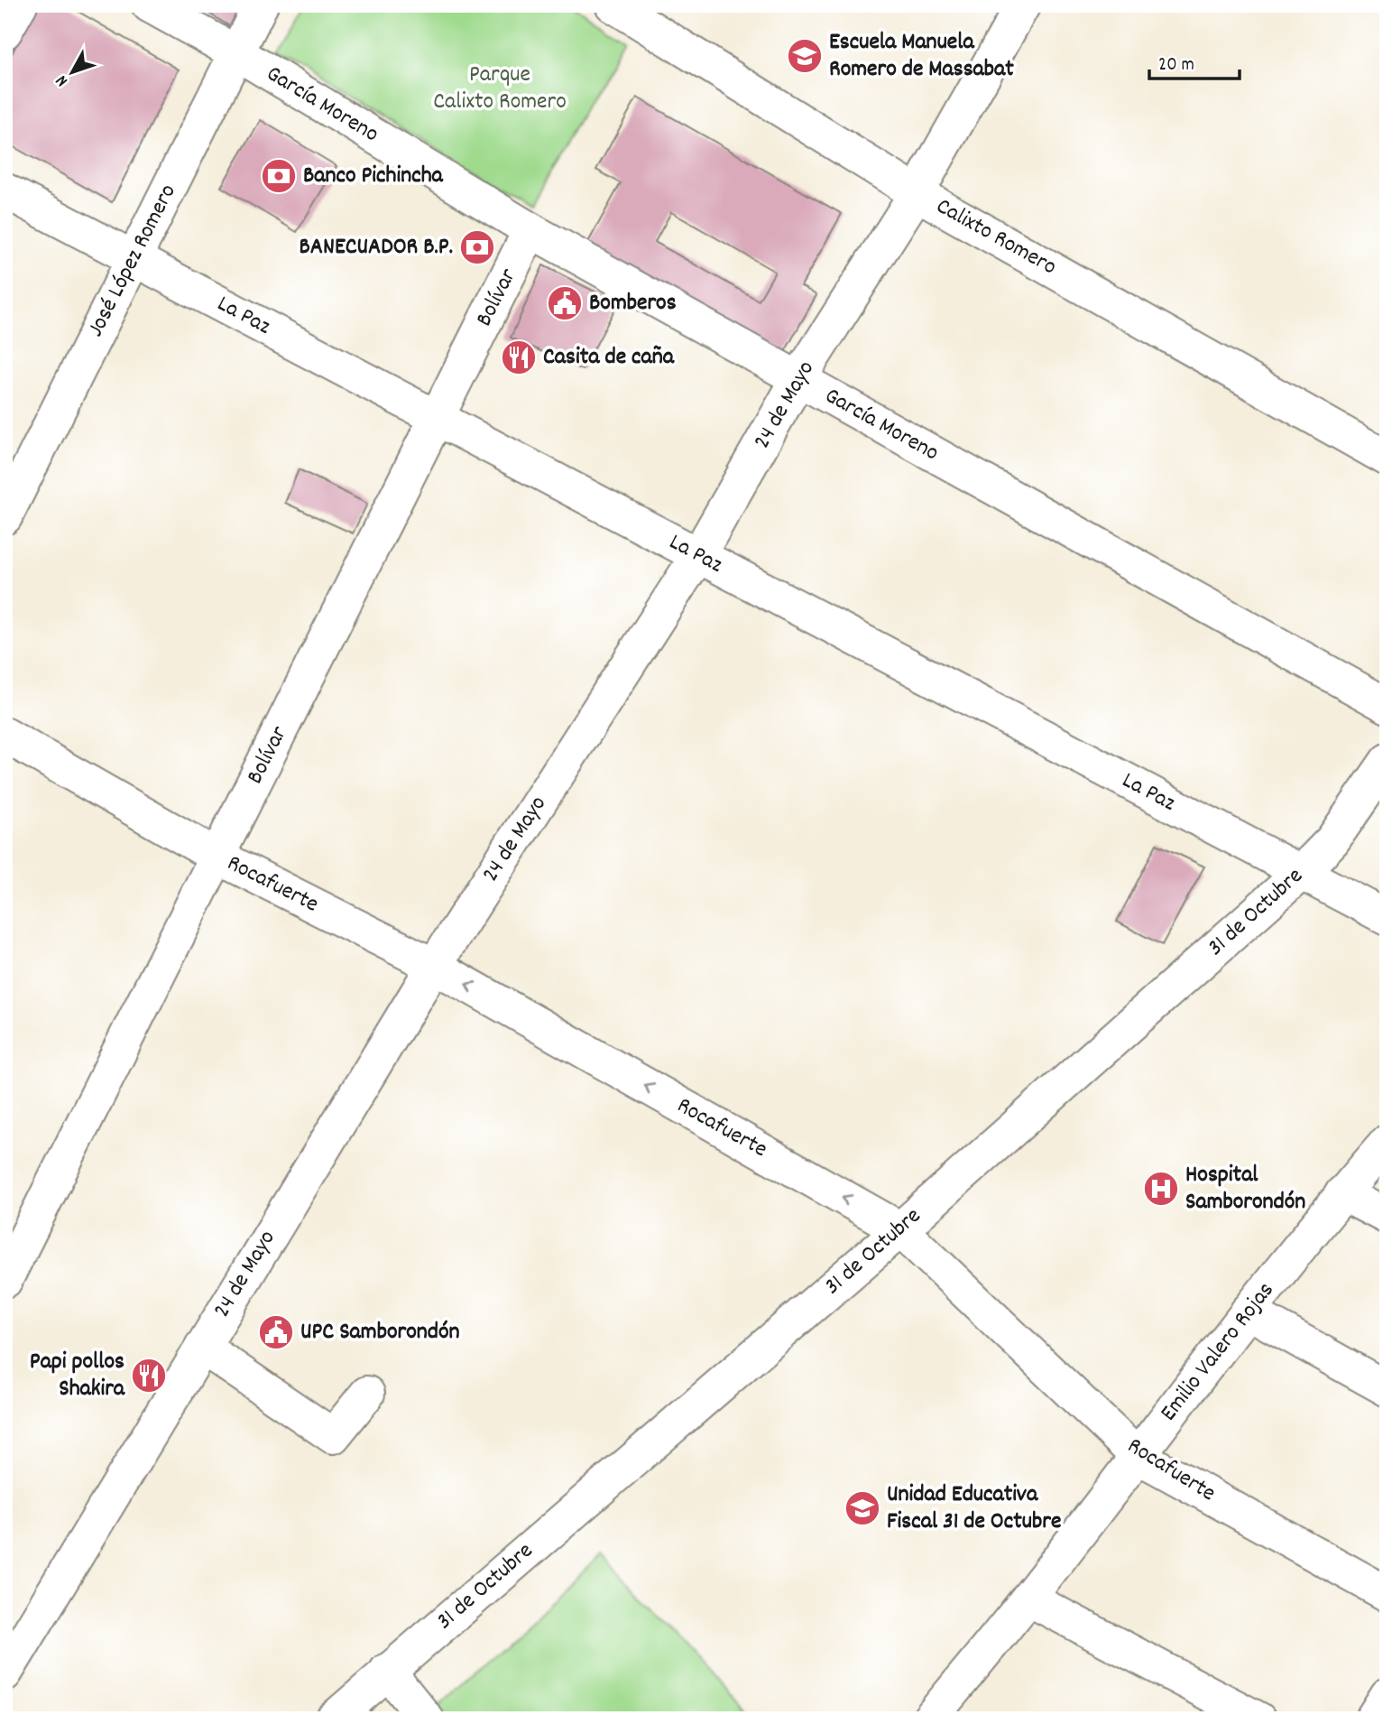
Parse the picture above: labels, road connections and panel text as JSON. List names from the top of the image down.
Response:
{
  "streets": {
    "street": [
      "García Moreno",
      "Calixto Romero",
      "José López Romero",
      "Bolívar",
      "La Paz",
      "24 de Mayo",
      "Rocafuerte",
      "31 de Octubre",
      "Emilio Valero Rojas"
    ]
  },
  "crossings": [
    ["García Moreno", "José López Romero"],
    ["García Moreno", "Bolívar"],
    ["García Moreno", "24 de Mayo"],
    ["Calixto Romero", "24 de Mayo"],
    ["José López Romero", "La Paz"],
    ["Bolívar", "La Paz"],
    ["Bolívar", "Rocafuerte"],
    ["La Paz", "24 de Mayo"],
    ["La Paz", "31 de Octubre"],
    ["24 de Mayo", "Rocafuerte"],
    ["Rocafuerte", "31 de Octubre"],
    ["Rocafuerte", "Emilio Valero Rojas"]
  ],
  "parks": ["Parque Calixto Romero"],
  "places": {
    "school or university": ["Escuela Manuela Romero de Massabat", "Unidad Educativa Fiscal 31 de Octubre"],
    "bank": ["Banco Pichincha", "BANECUADOR B.P."],
    "public building": ["Bomberos", "UPC Samborondón"],
    "restaurant": ["Casita de caña", "Papi pollos Shakira"],
    "hospital": ["Hospital Samborondón"]
  },
  "scale_bar": "20 m",
  "north": "bottom left"
}
